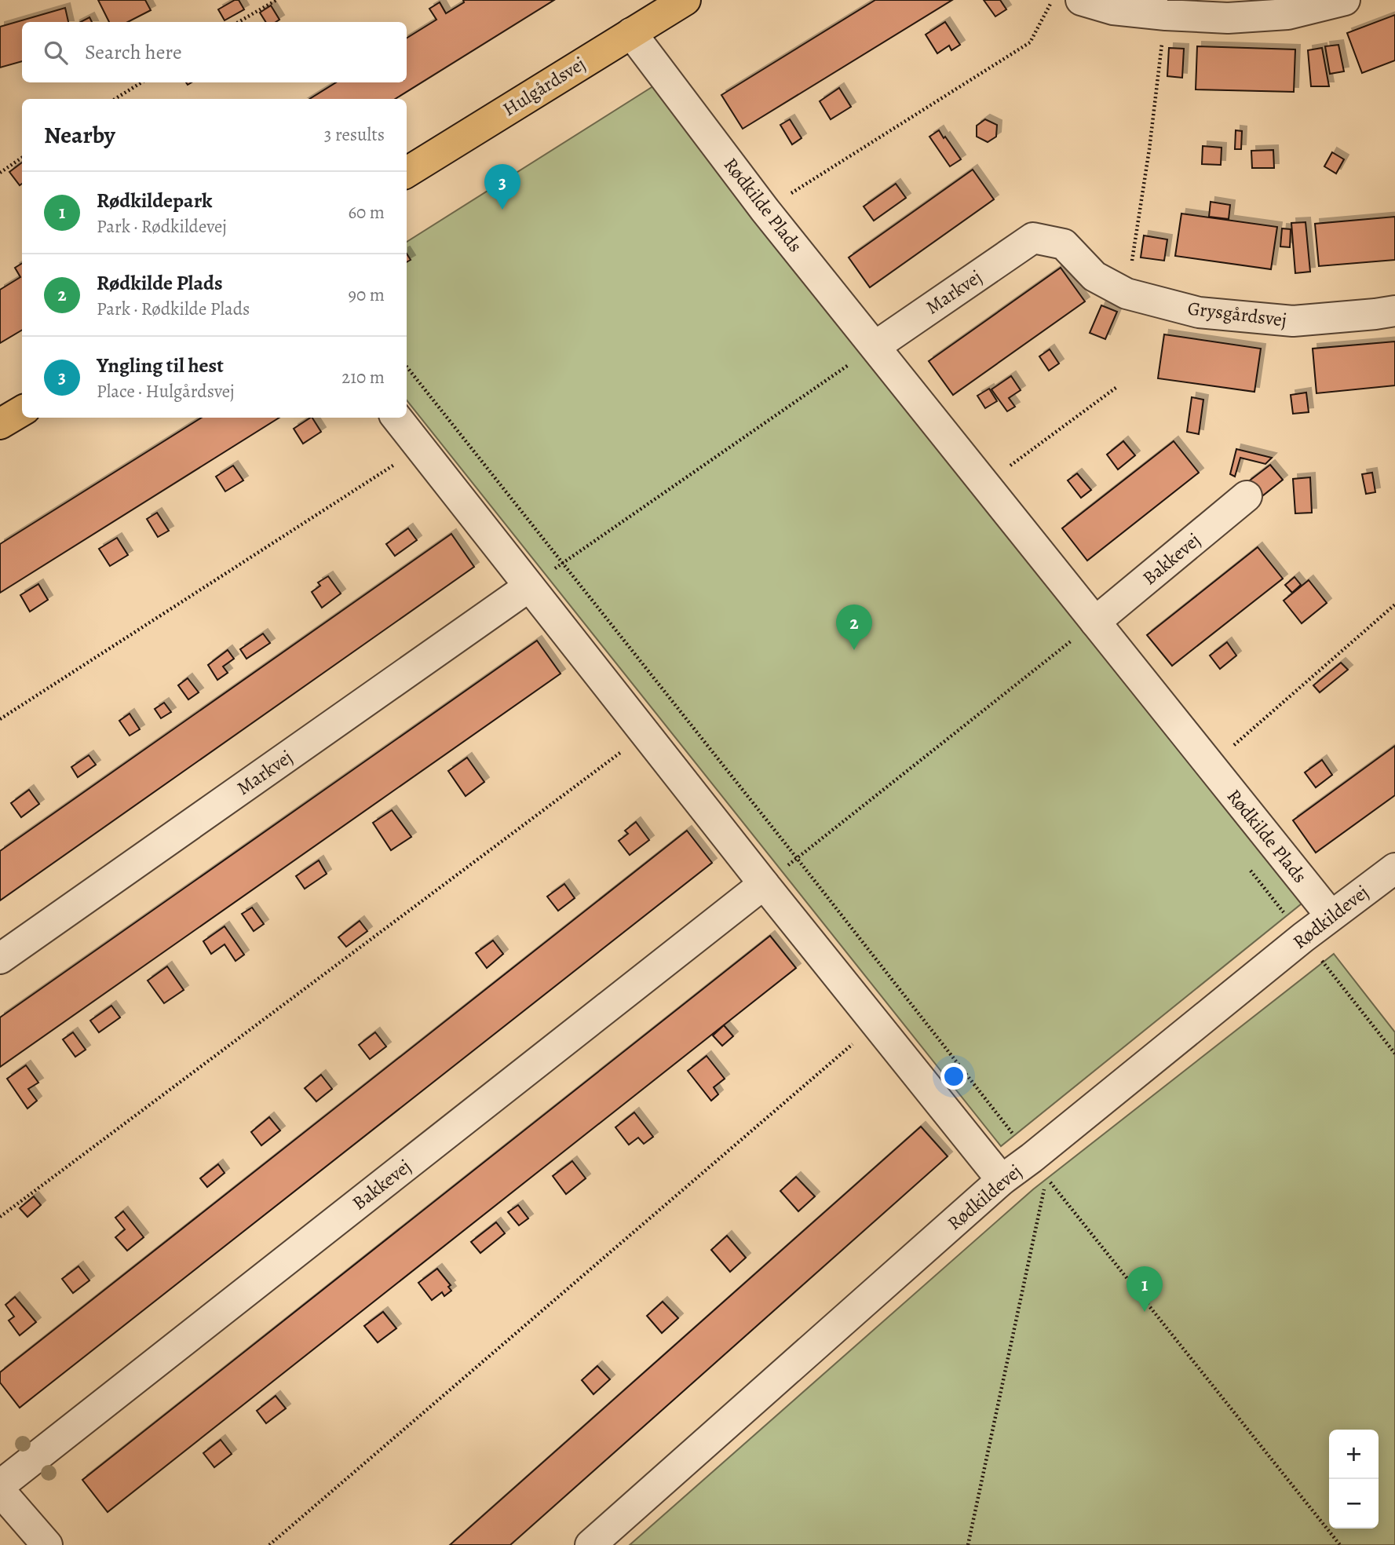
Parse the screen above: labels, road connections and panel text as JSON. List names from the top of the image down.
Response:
{
  "streets": {
    "main road": ["Hulgårdsvej"],
    "street": [
      "Rødkilde Plads",
      "Markvej",
      "Grysgårdsvej",
      "Bakkevej",
      "Rødkildevej"
    ]
  },
  "crossings": [
    ["Hulgårdsvej", "Rødkilde Plads"],
    ["Rødkilde Plads", "Markvej"],
    ["Rødkilde Plads", "Bakkevej"],
    ["Rødkilde Plads", "Rødkildevej"],
    ["Markvej", "Grysgårdsvej"]
  ],
  "page": {
    "search": "Search here",
    "heading": ["Nearby", "3 results"],
    "pins": ["3", "2", "1"],
    "list": [
      {
        "mark": "1",
        "name": "Rødkildepark",
        "note": "Park · Rødkildevej",
        "value": "60 m"
      },
      {
        "mark": "2",
        "name": "Rødkilde Plads",
        "note": "Park · Rødkilde Plads",
        "value": "90 m"
      },
      {
        "mark": "3",
        "name": "Yngling til hest",
        "note": "Place · Hulgårdsvej",
        "value": "210 m"
      }
    ],
    "map_buttons": ["+", "−"]
  }
}
